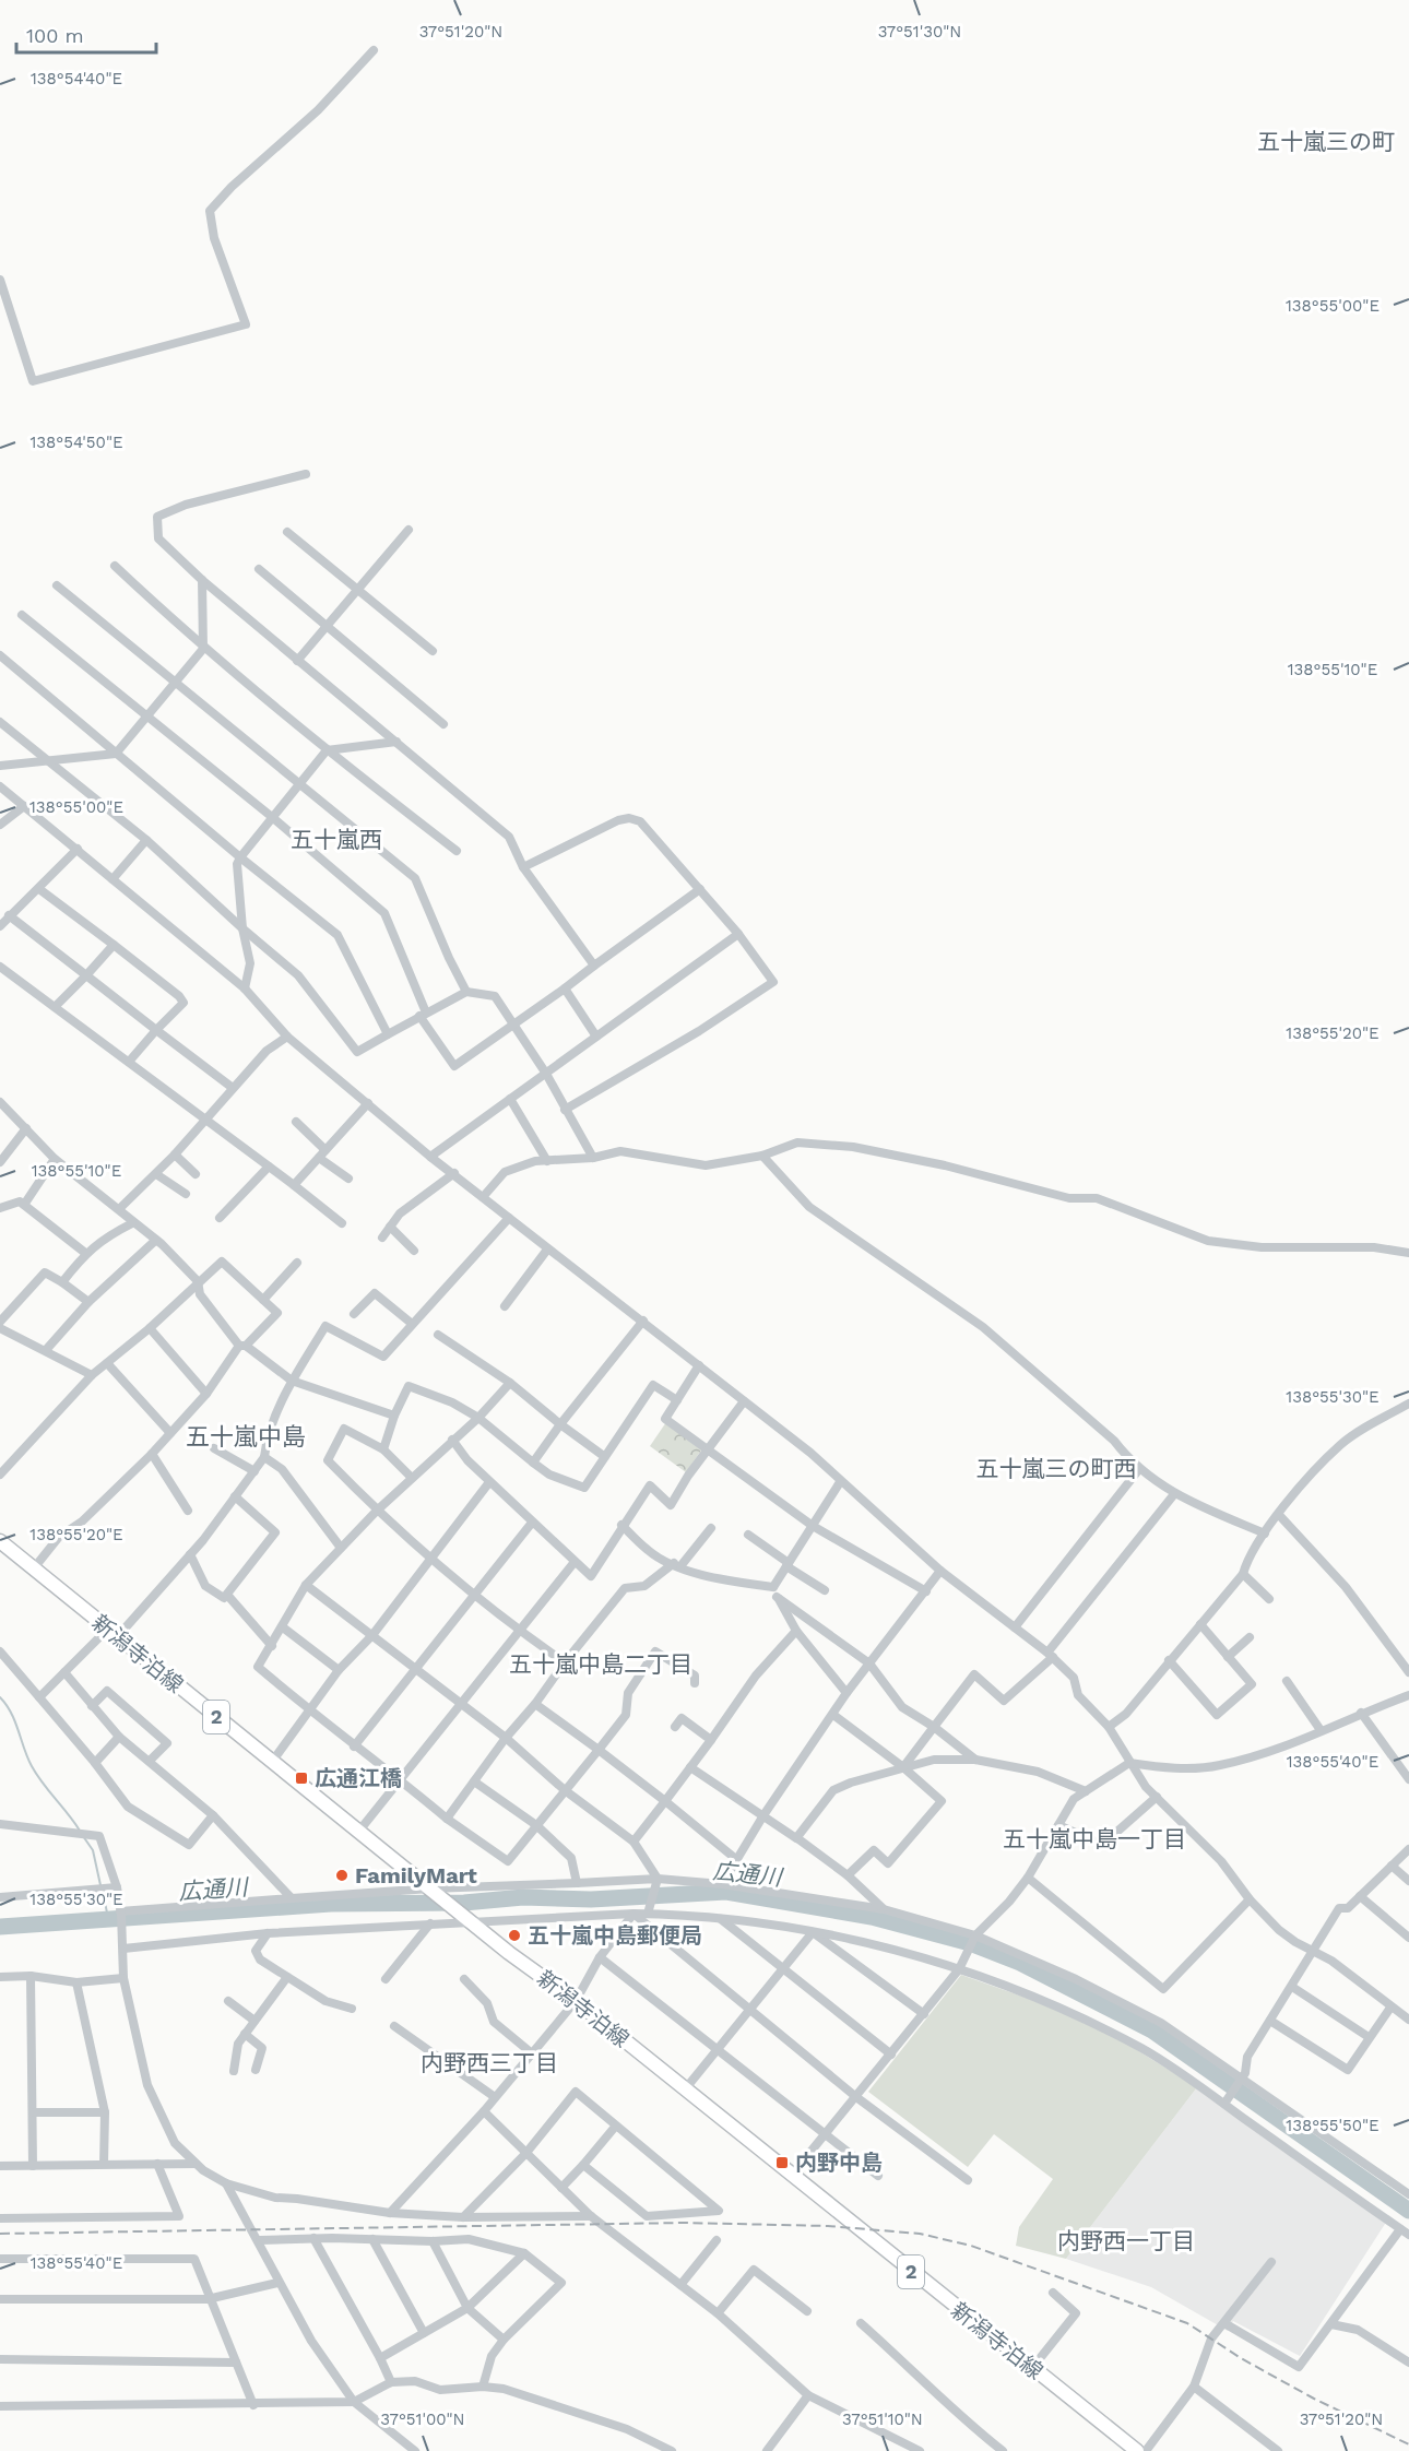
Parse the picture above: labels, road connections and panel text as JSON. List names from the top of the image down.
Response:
{
  "streets": {
    "main road": ["新潟寺泊線", "2"]
  },
  "districts": [
    "五十嵐三の町",
    "五十嵐西",
    "五十嵐中島",
    "五十嵐三の町西",
    "五十嵐中島二丁目",
    "五十嵐中島一丁目",
    "内野西三丁目",
    "内野西一丁目"
  ],
  "water": ["広通川"],
  "places": {
    "transit": ["広通江橋", "内野中島"],
    "other": ["FamilyMart", "五十嵐中島郵便局"]
  },
  "scale_bar": "100 m",
  "coordinates": [
    "37°51'20\"N",
    "37°51'30\"N",
    "138°54'40\"E",
    "138°55'00\"E",
    "138°54'50\"E",
    "138°55'10\"E",
    "138°55'20\"E",
    "138°55'30\"E",
    "138°55'40\"E",
    "138°55'50\"E",
    "37°51'00\"N",
    "37°51'10\"N"
  ]
}
